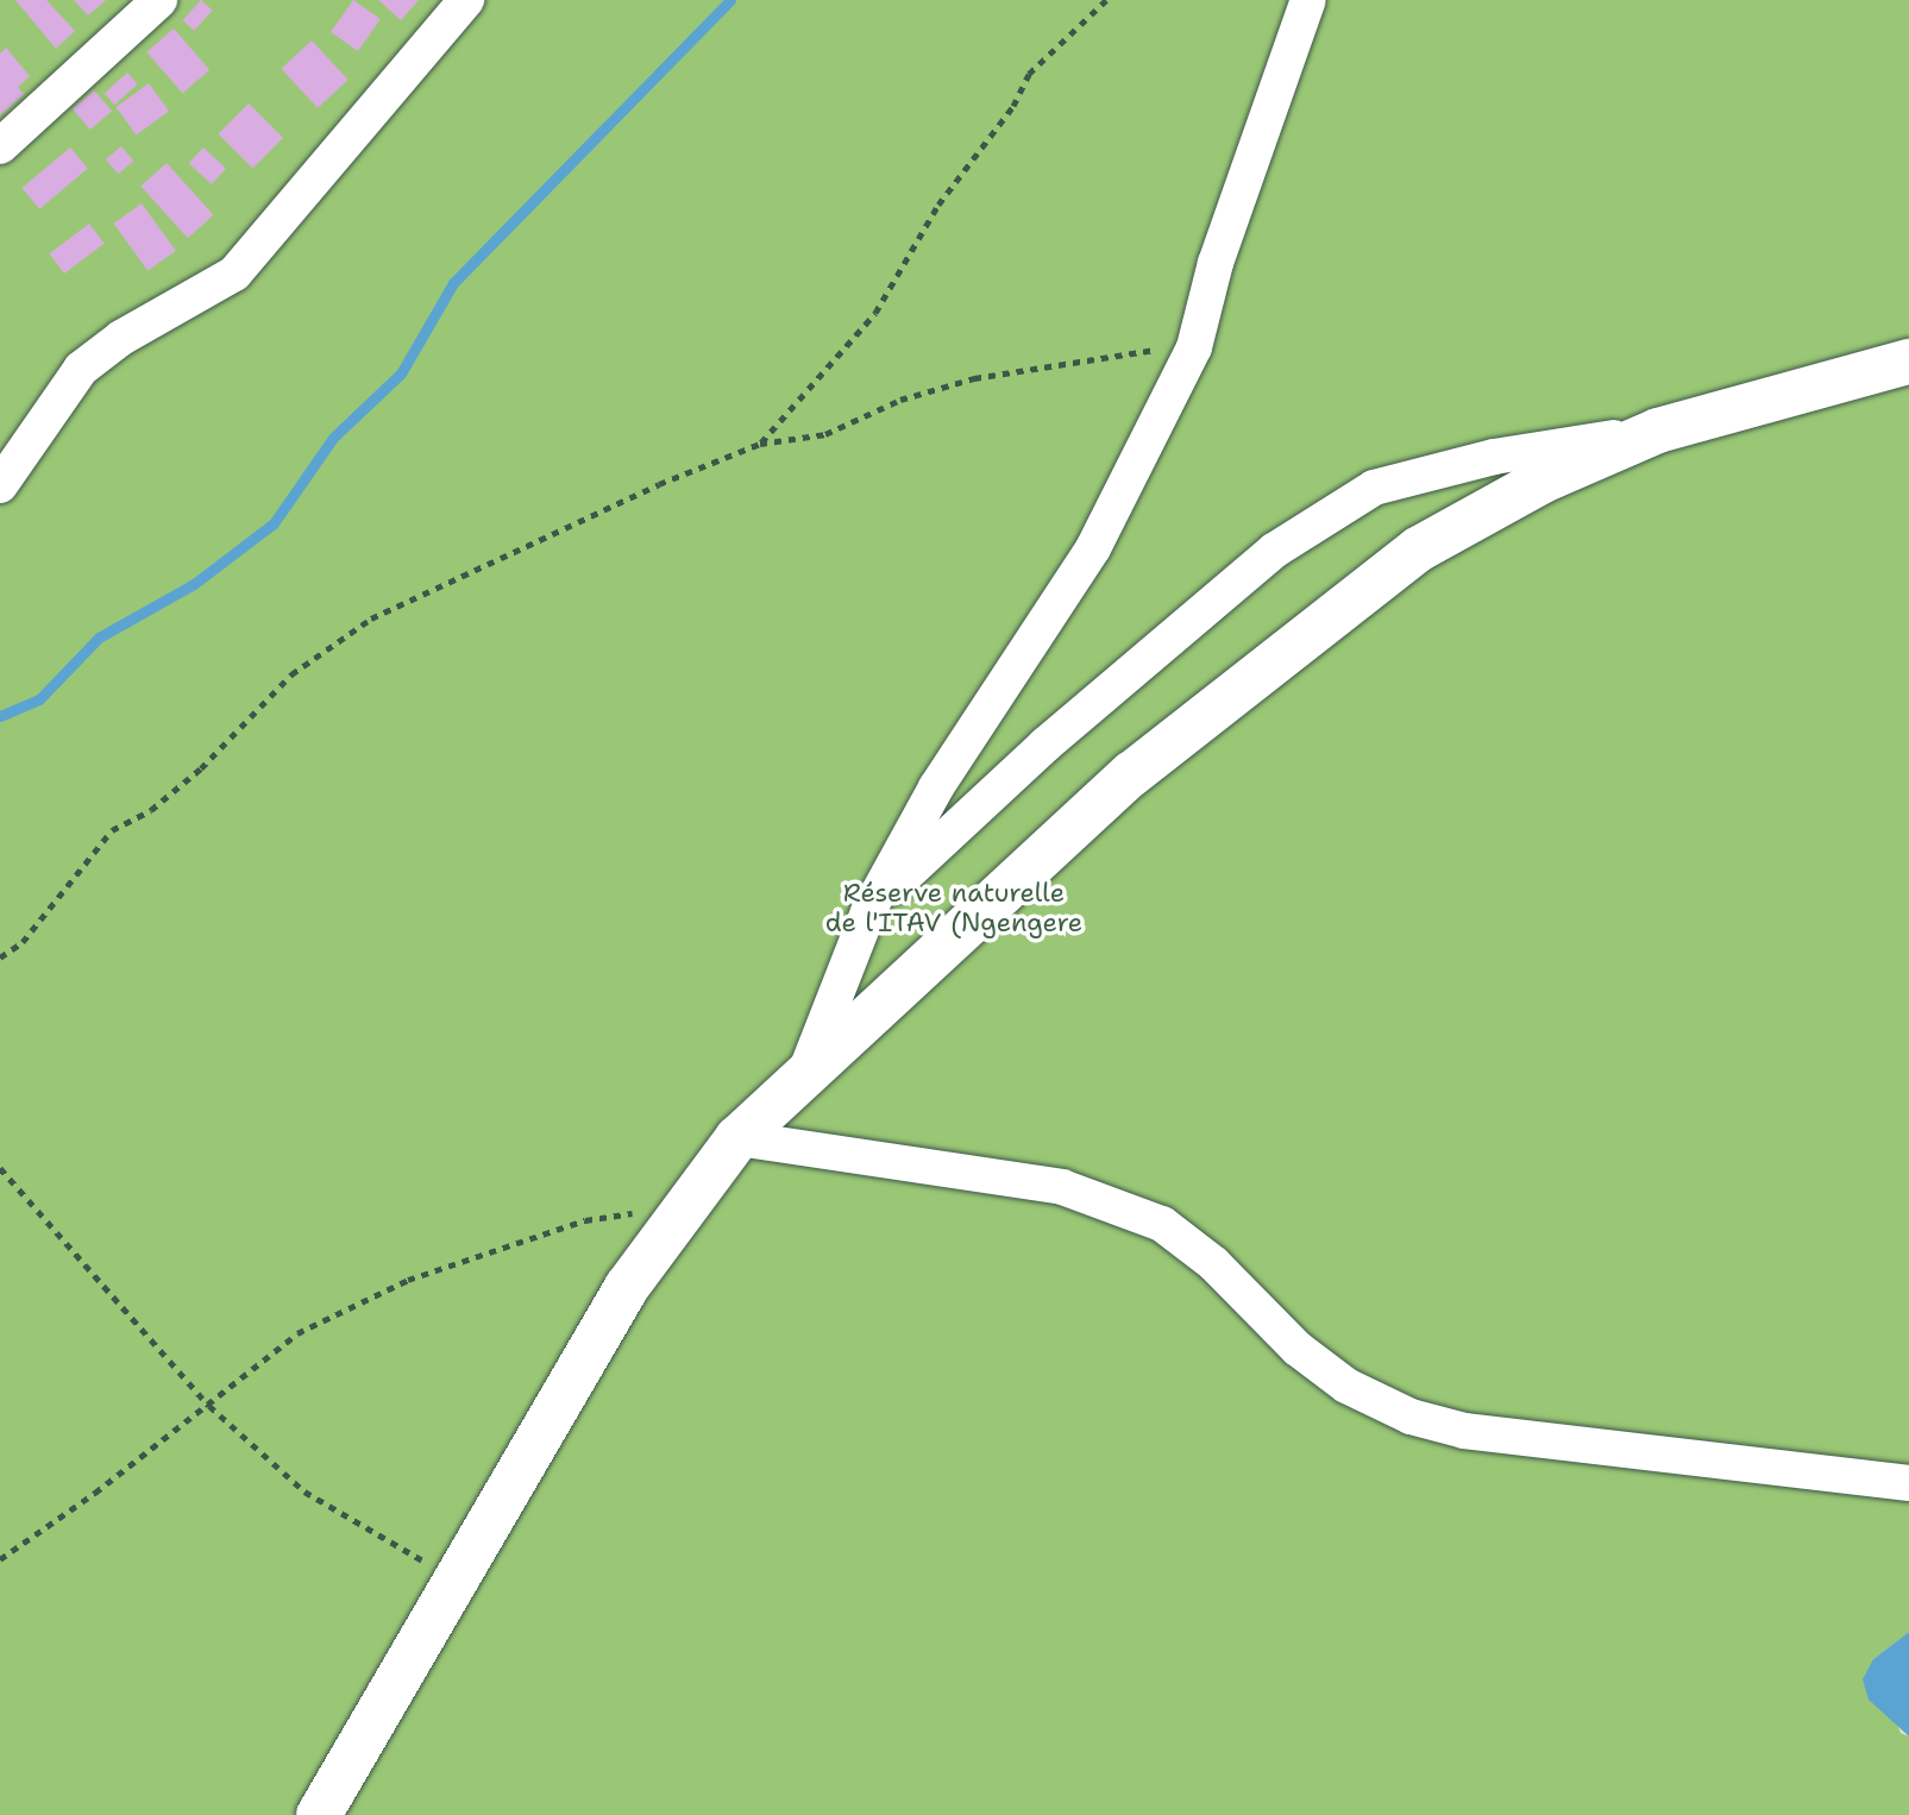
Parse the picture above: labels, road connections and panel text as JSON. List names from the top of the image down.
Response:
{
  "parks": ["Réserve naturelle de l'ITAV (Ngengere"]
}
